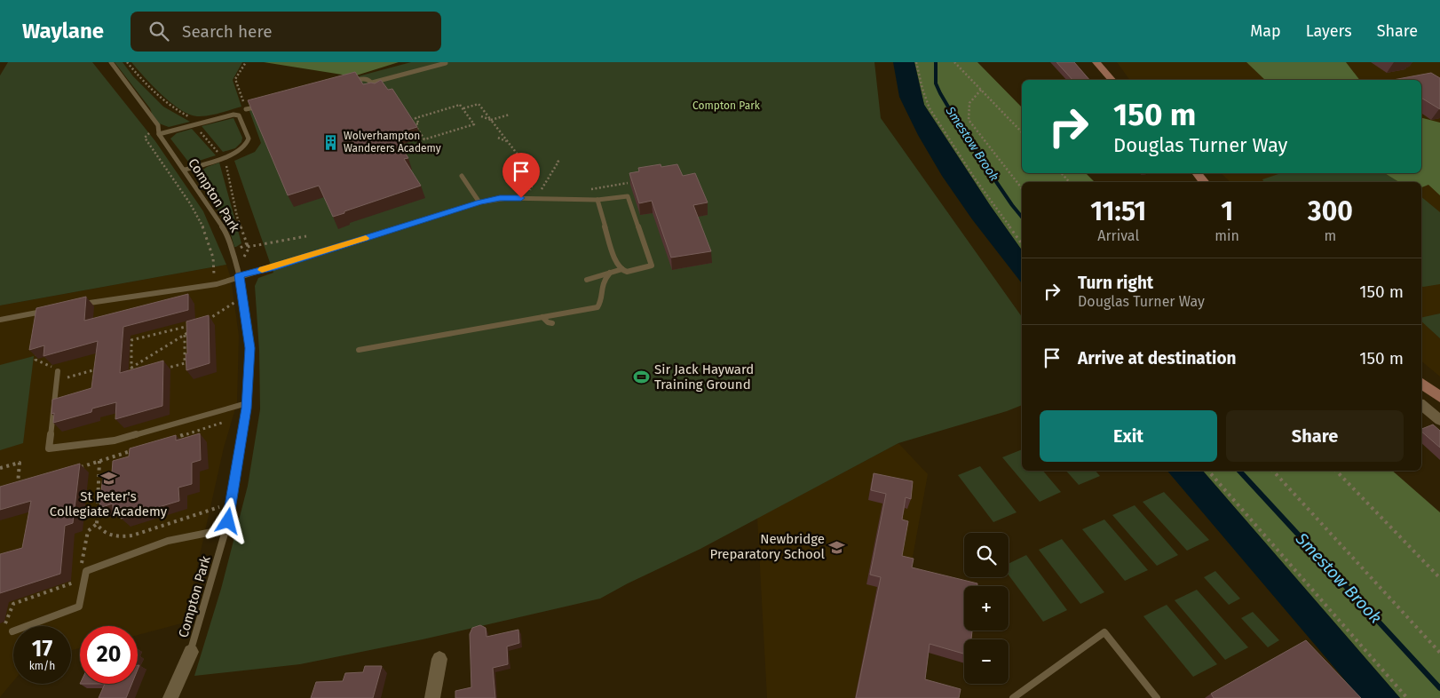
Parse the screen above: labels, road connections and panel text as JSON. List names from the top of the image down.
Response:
{
  "streets": {
    "lane": ["Compton Park"]
  },
  "water": ["Smestow Brook"],
  "parks": ["Compton Park"],
  "places": {
    "building": ["Wolverhampton Wanderers Academy"],
    "sports": ["Sir Jack Hayward Training Ground"],
    "school or university": ["St Peter's Collegiate Academy", "Newbridge Preparatory School"]
  },
  "page": {
    "header": "Waylane",
    "search": "Search here",
    "nav": ["Map", "Layers", "Share"],
    "turn": ["150 m", "Douglas Turner Way"],
    "eta": [
      "11:51",
      "Arrival",
      "1",
      "min",
      "300",
      "m"
    ],
    "list": [
      {
        "name": "Turn right",
        "note": "Douglas Turner Way",
        "value": "150 m"
      },
      {
        "name": "Arrive at destination",
        "value": "150 m"
      }
    ],
    "buttons": ["Exit", "Share"],
    "map_buttons": ["+", "−"],
    "speed": "17 km/h",
    "limit": "20"
  }
}
